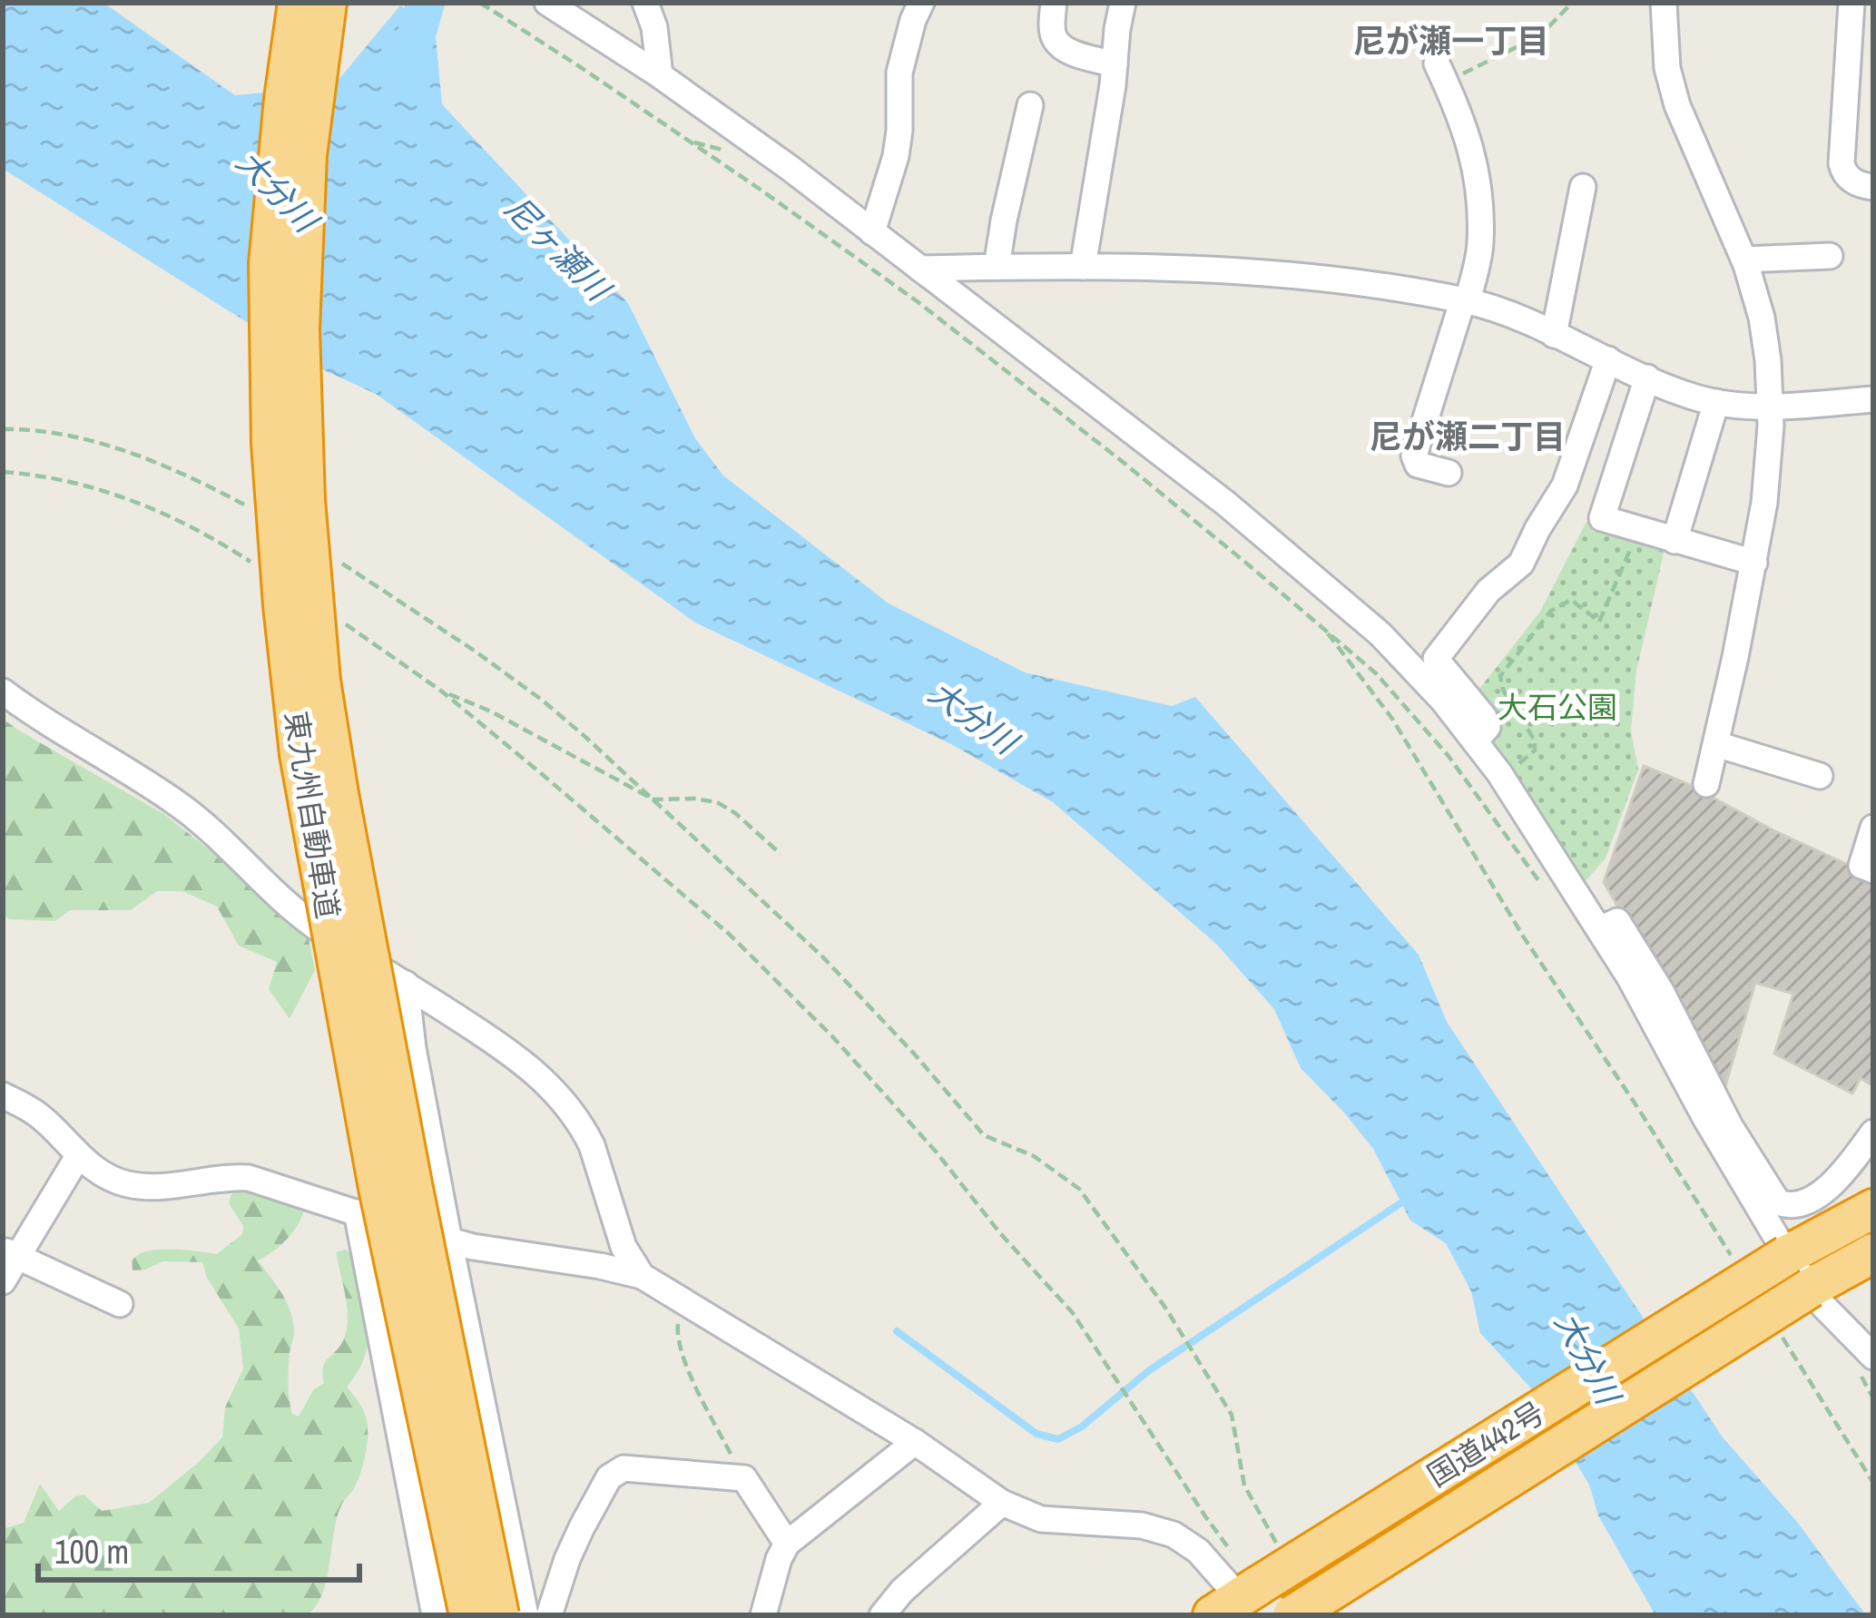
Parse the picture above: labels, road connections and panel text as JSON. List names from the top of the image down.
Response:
{
  "streets": {
    "highway": ["東九州自動車道", "国道442号"]
  },
  "districts": ["尼が瀬一丁目", "尼が瀬二丁目"],
  "water": ["大分川", "尼ヶ瀬川"],
  "parks": ["大石公園"],
  "scale_bar": "100 m"
}
